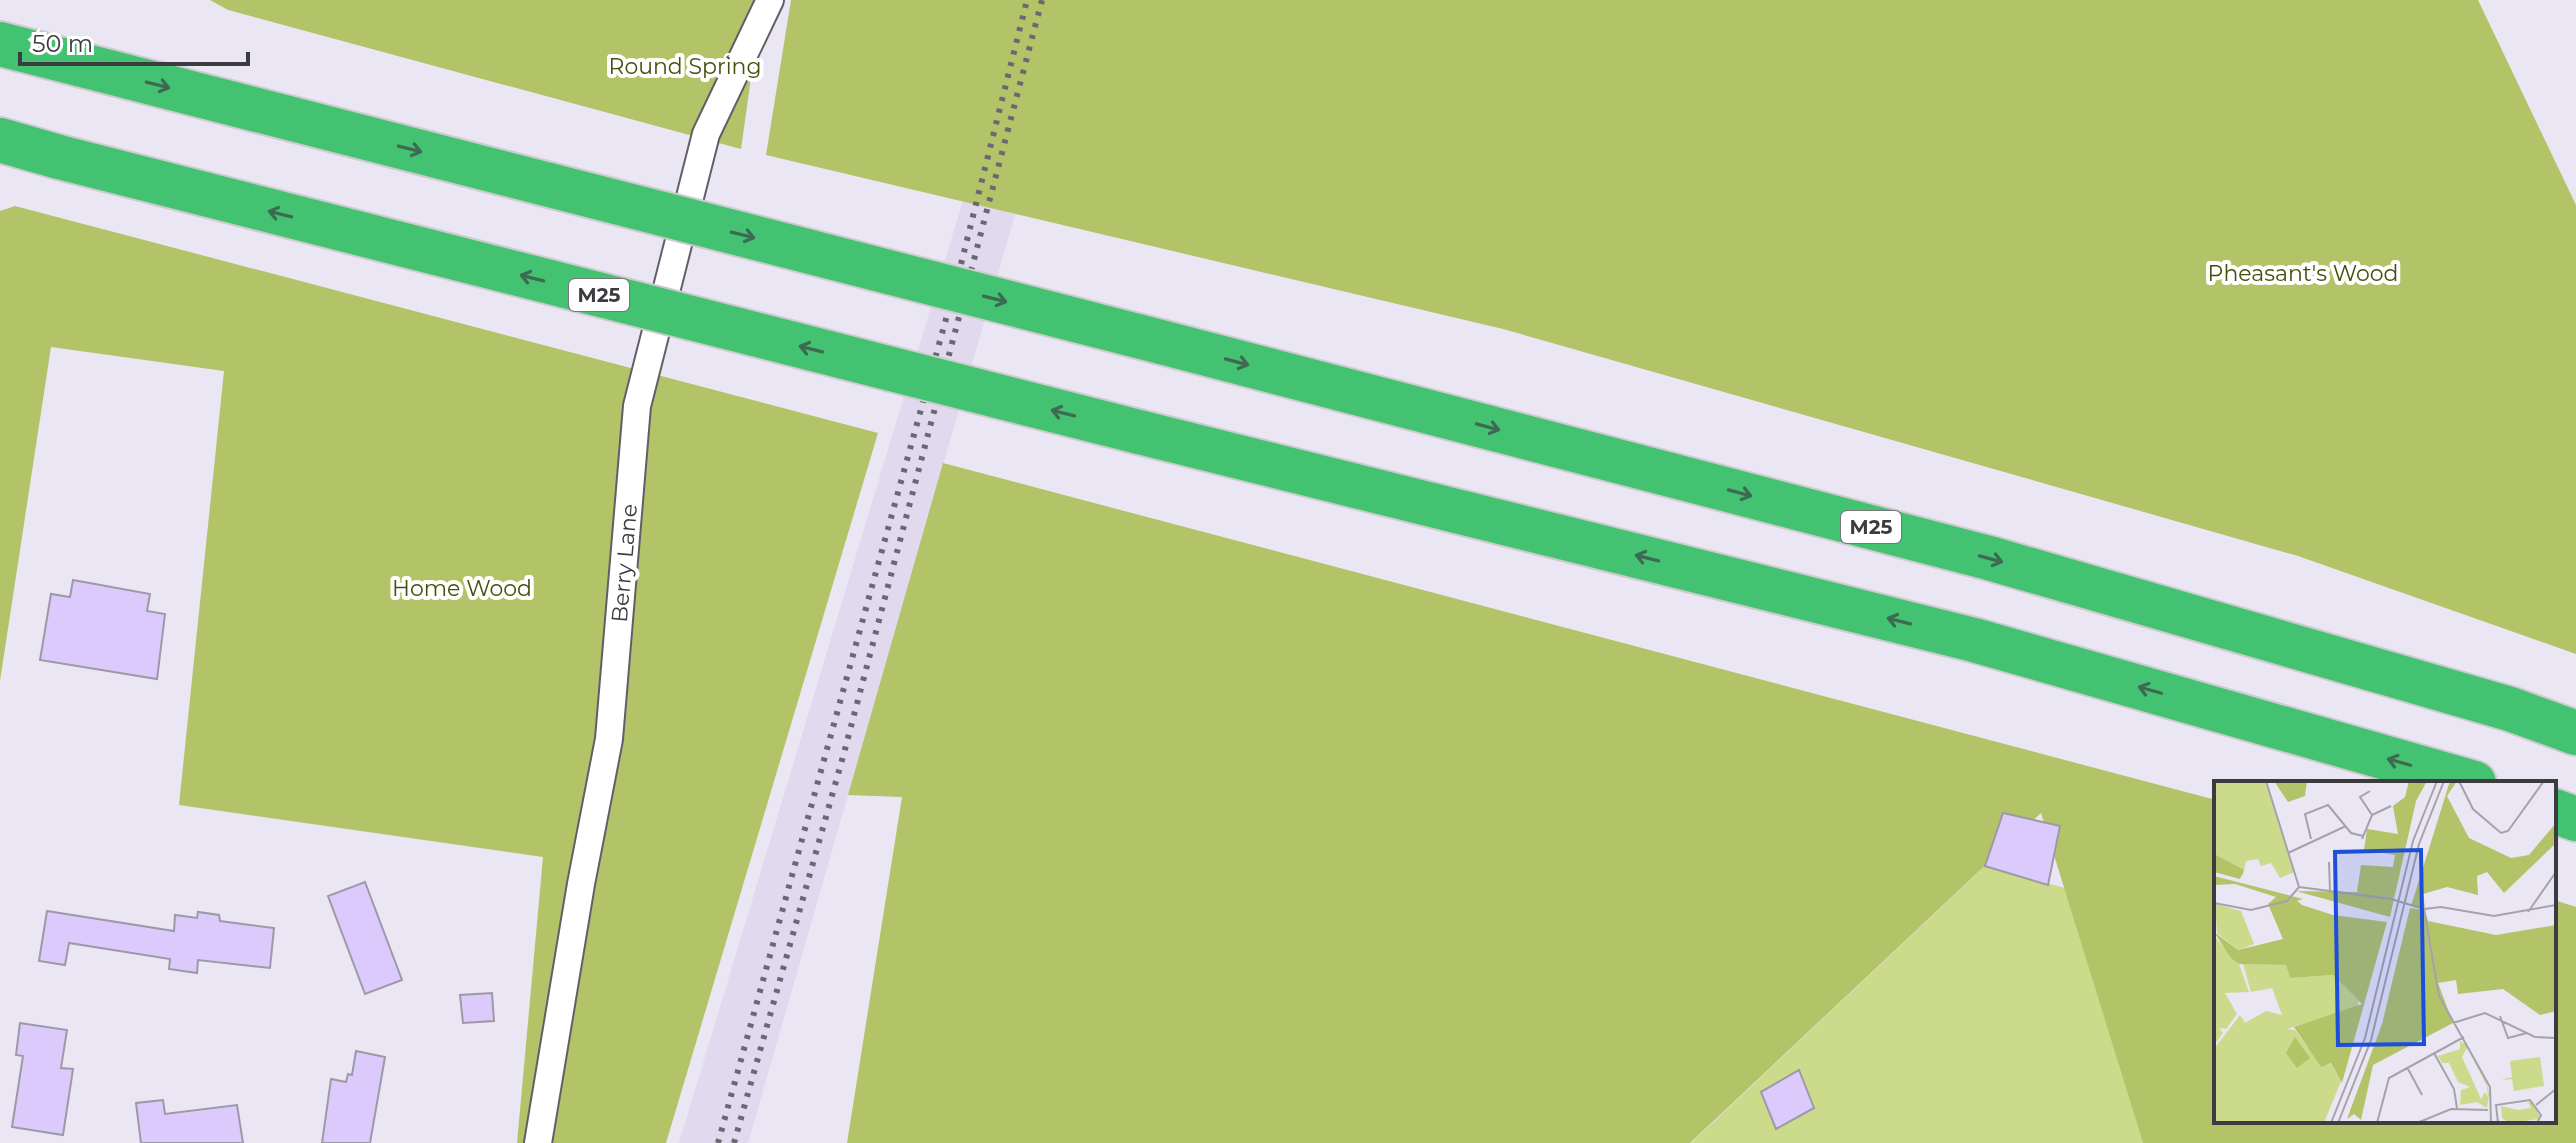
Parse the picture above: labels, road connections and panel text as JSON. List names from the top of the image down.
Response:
{
  "streets": {
    "highway": ["M25"],
    "street": ["Berry Lane"]
  },
  "parks": ["Round Spring", "Pheasant's Wood", "Home Wood"],
  "scale_bar": "50 m"
}
